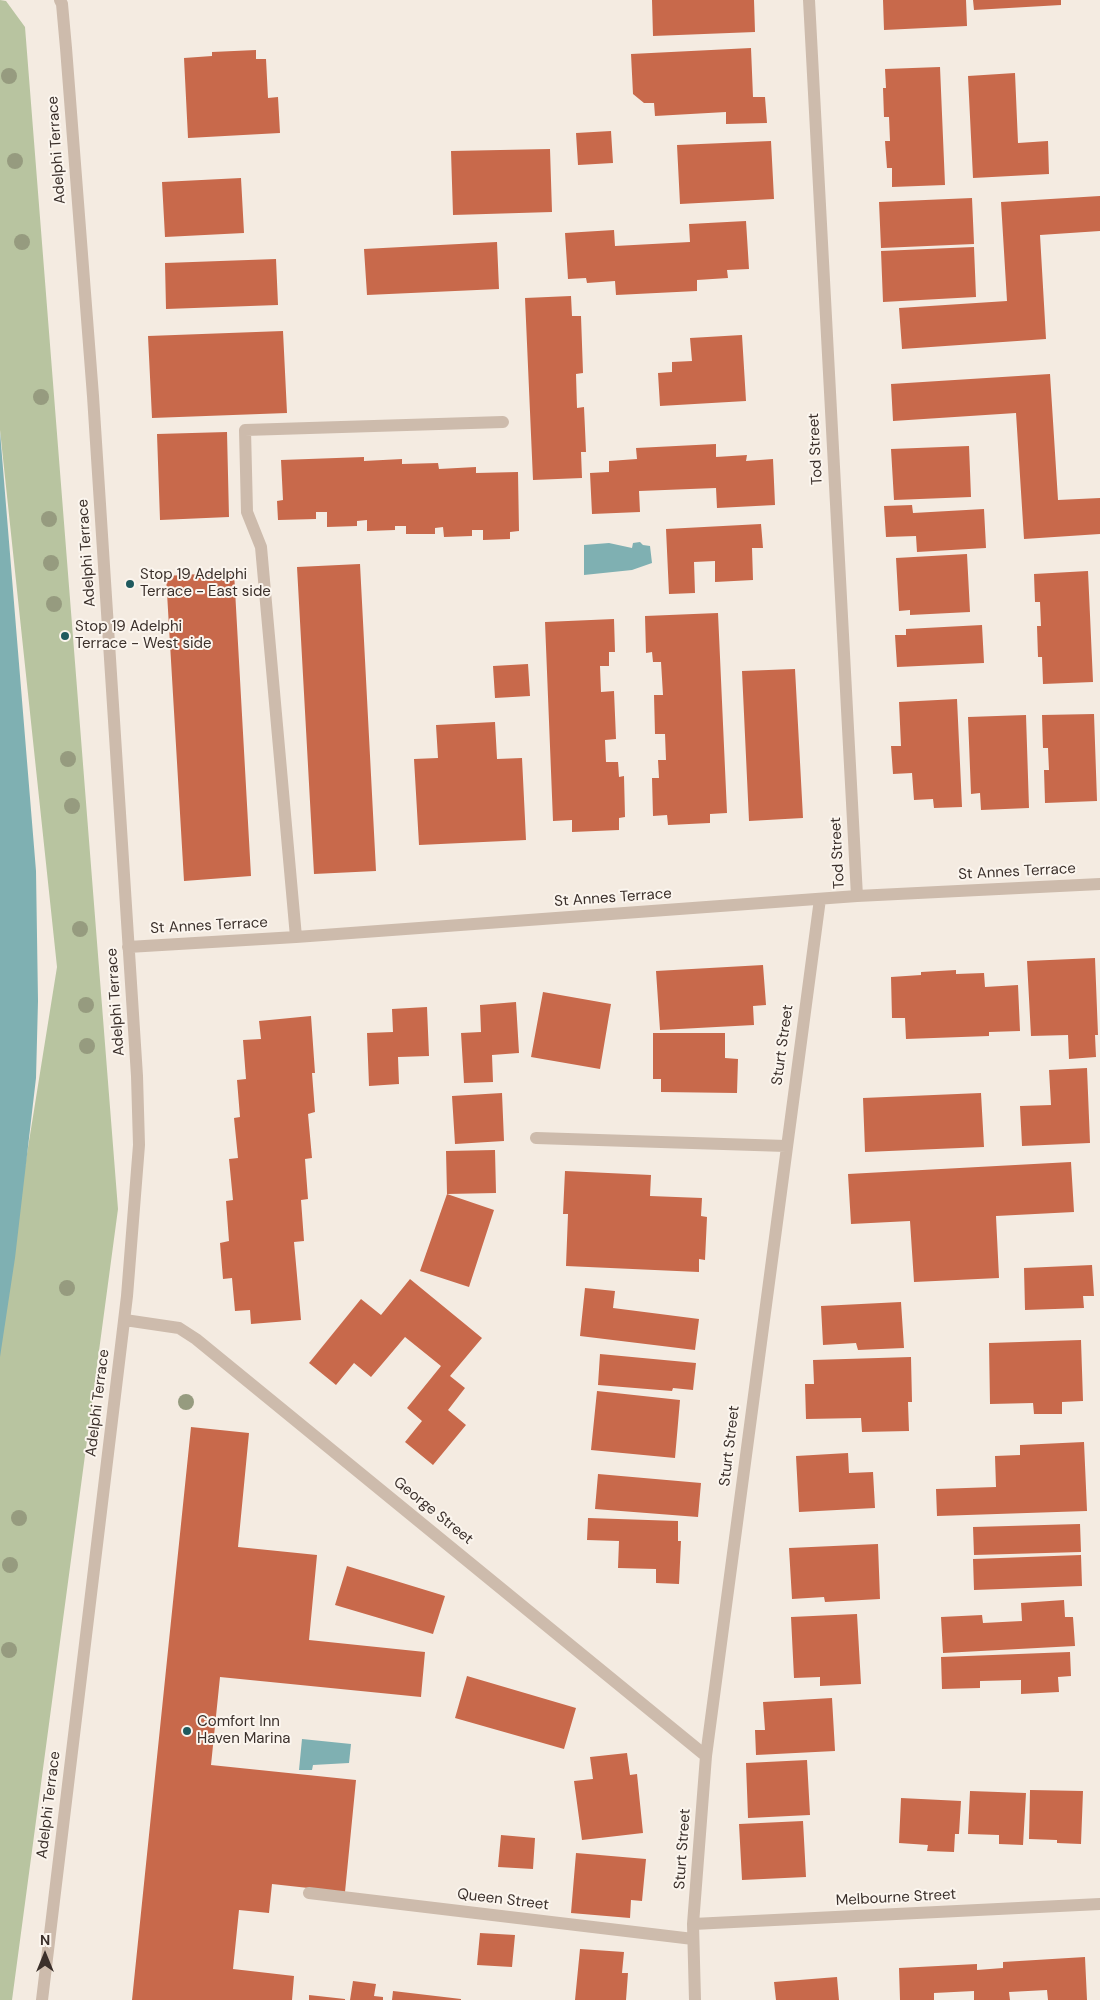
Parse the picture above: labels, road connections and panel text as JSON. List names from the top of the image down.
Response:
{
  "streets": {
    "street": [
      "Adelphi Terrace",
      "Tod Street",
      "St Annes Terrace",
      "Sturt Street",
      "George Street",
      "Melbourne Street",
      "Queen Street"
    ]
  },
  "crossings": [
    ["Adelphi Terrace", "St Annes Terrace"],
    ["Adelphi Terrace", "George Street"],
    ["Tod Street", "St Annes Terrace"],
    ["St Annes Terrace", "Sturt Street"],
    ["Sturt Street", "George Street"],
    ["Sturt Street", "Melbourne Street"],
    ["Sturt Street", "Queen Street"]
  ],
  "places": ["Stop 19 Adelphi Terrace - East side", "Stop 19 Adelphi Terrace - West side", "Comfort Inn Haven Marina"],
  "north": "top"
}
